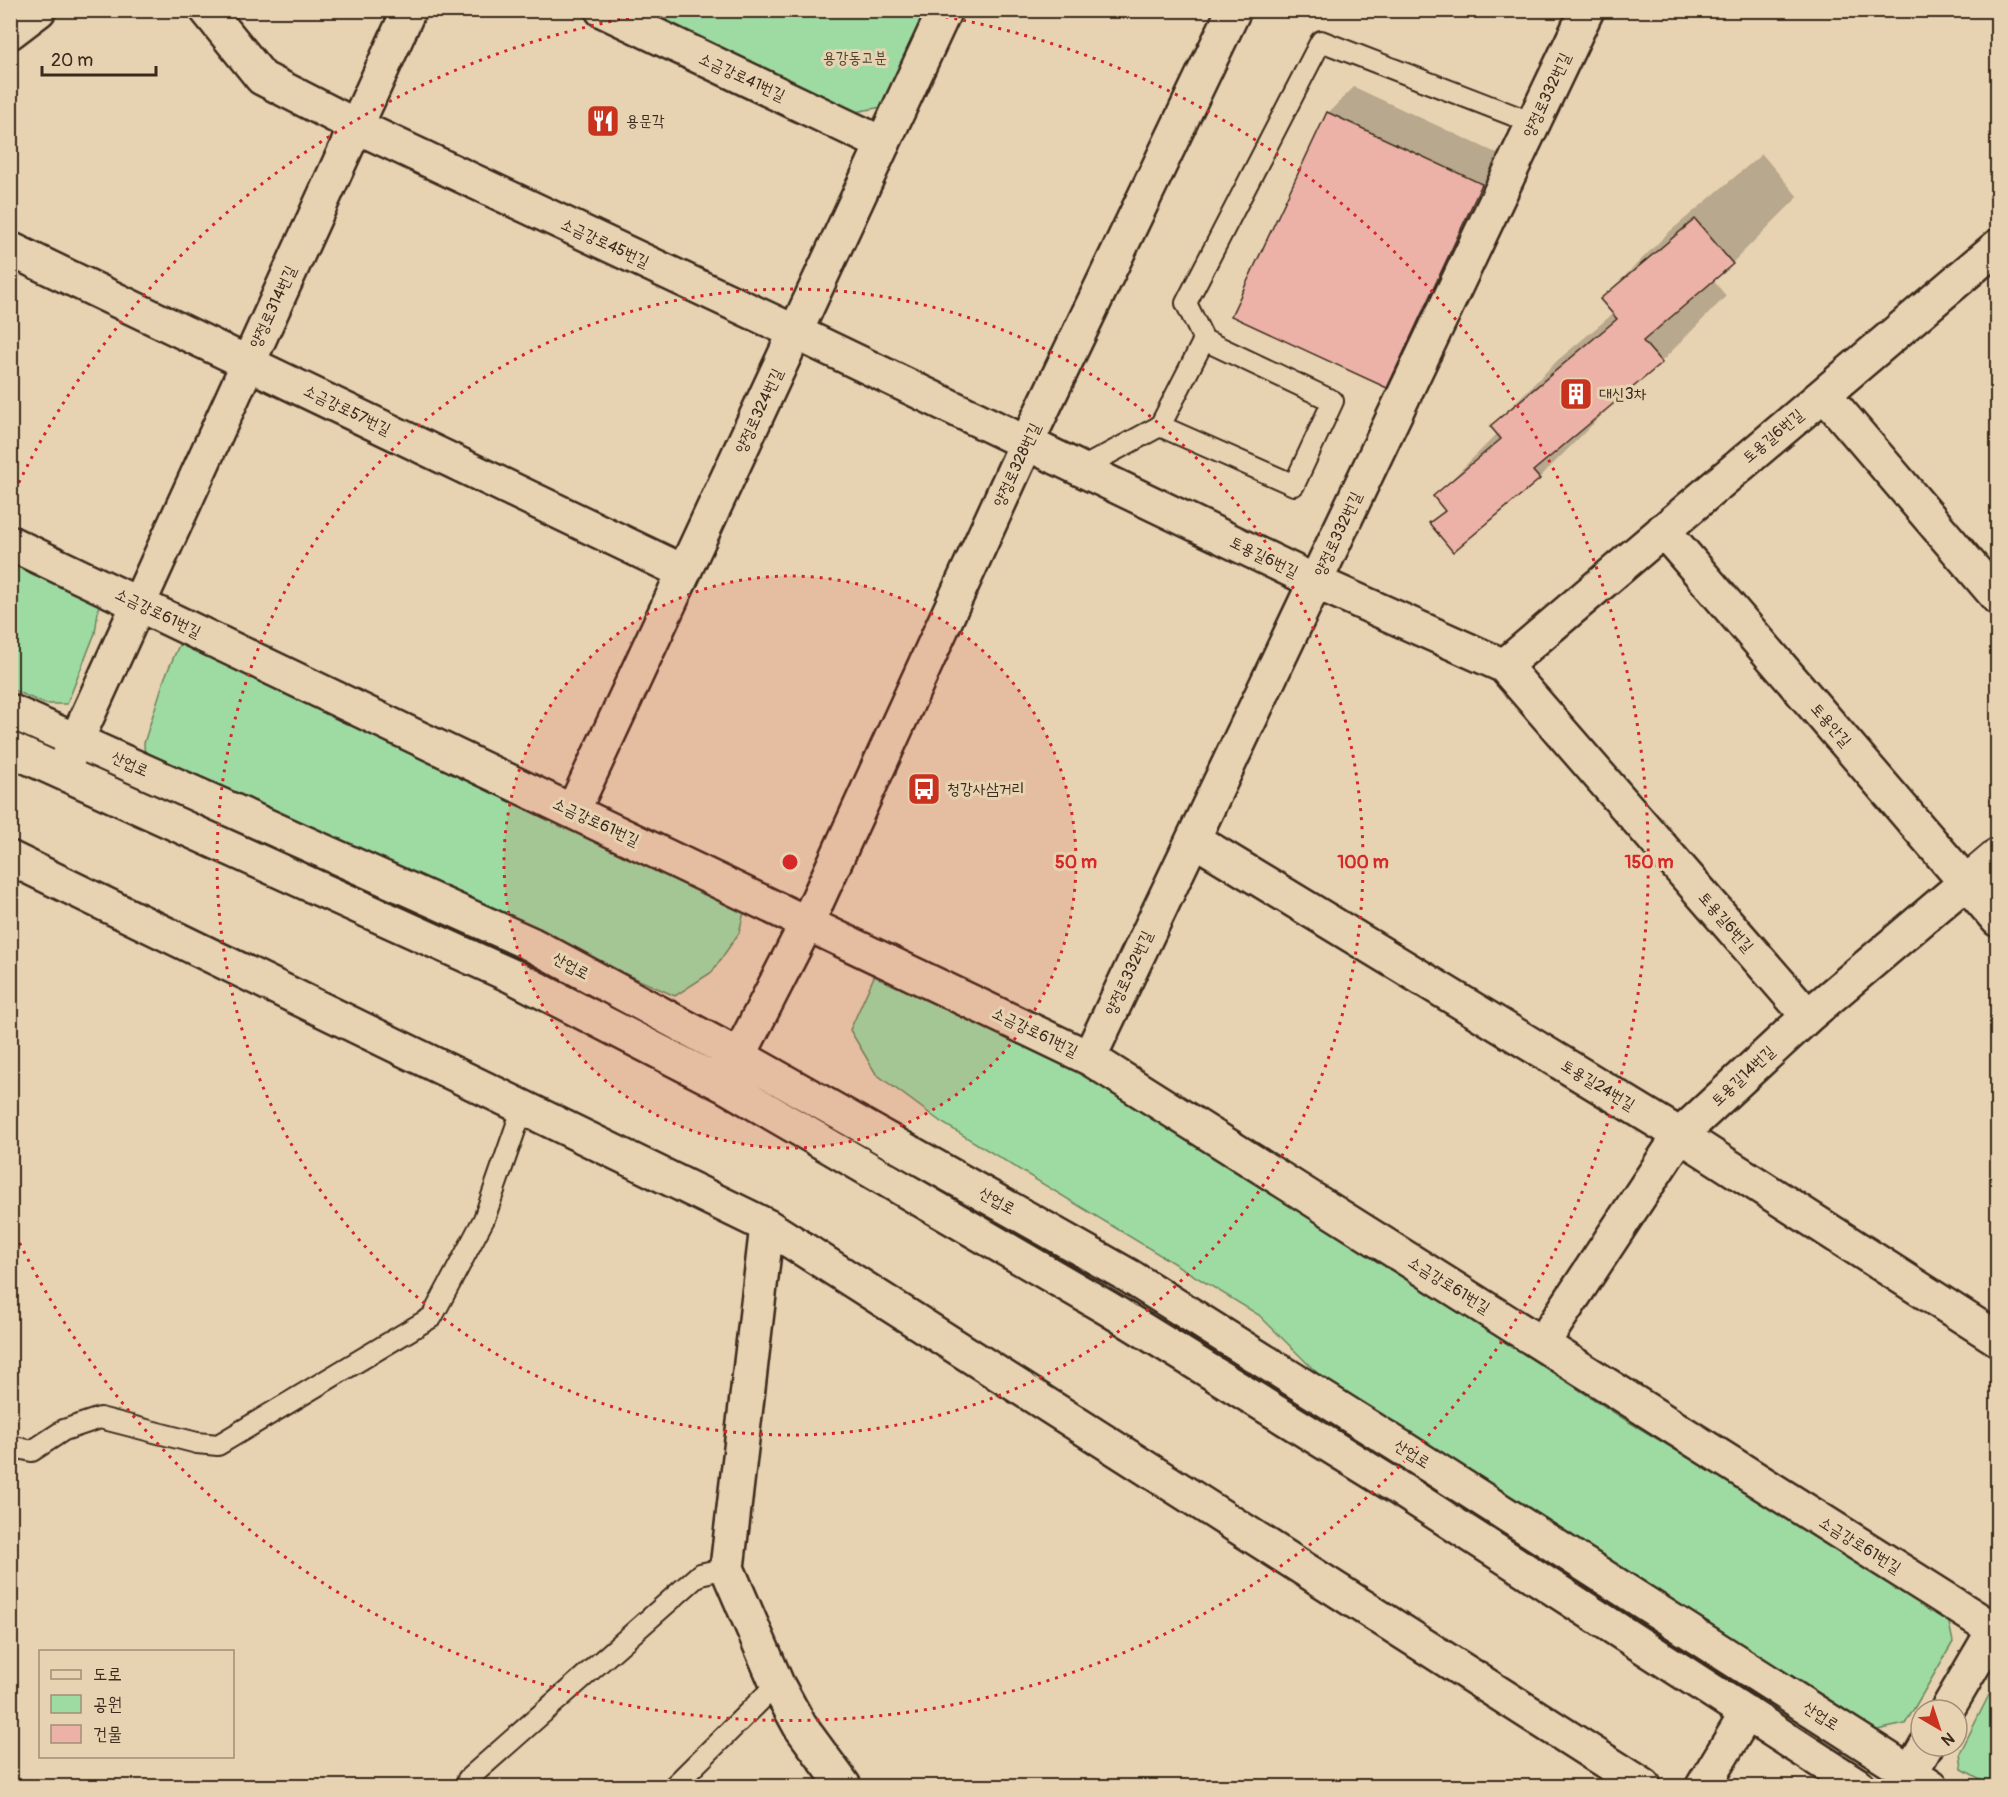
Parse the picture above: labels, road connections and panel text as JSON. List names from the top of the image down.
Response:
{
  "streets": {
    "street": [
      "소금강로41번길",
      "양정로332번길",
      "소금강로45번길",
      "양정로314번길",
      "소금강로57번길",
      "양정로324번길",
      "토용길6번길",
      "양정로328번길",
      "소금강로61번길",
      "토용안길",
      "산업로",
      "토용길14번길",
      "토용길24번길"
    ]
  },
  "crossings": [
    ["소금강로41번길", "양정로324번길"],
    ["양정로332번길", "토용길6번길"],
    ["양정로332번길", "소금강로61번길"],
    ["양정로332번길", "토용길24번길"],
    ["소금강로45번길", "양정로314번길"],
    ["소금강로45번길", "양정로324번길"],
    ["소금강로45번길", "토용길6번길"],
    ["소금강로45번길", "양정로328번길"],
    ["양정로314번길", "소금강로57번길"],
    ["양정로314번길", "소금강로61번길"],
    ["양정로314번길", "산업로"],
    ["소금강로57번길", "양정로324번길"],
    ["양정로324번길", "소금강로61번길"],
    ["토용길6번길", "양정로328번길"],
    ["토용길6번길", "토용안길"],
    ["토용길6번길", "토용길14번길"],
    ["양정로328번길", "소금강로61번길"],
    ["양정로328번길", "산업로"],
    ["소금강로61번길", "토용길14번길"],
    ["토용안길", "토용길14번길"],
    ["토용길14번길", "토용길24번길"]
  ],
  "parks": ["용강동고분"],
  "places": {
    "restaurant": ["용문각"],
    "building": ["대신3차"],
    "bus stop": ["청강사삼거리"]
  },
  "legend": ["도로", "공원", "건물"],
  "scale_bar": "20 m",
  "north": "bottom right",
  "rings": ["50 m", "100 m", "150 m"]
}
